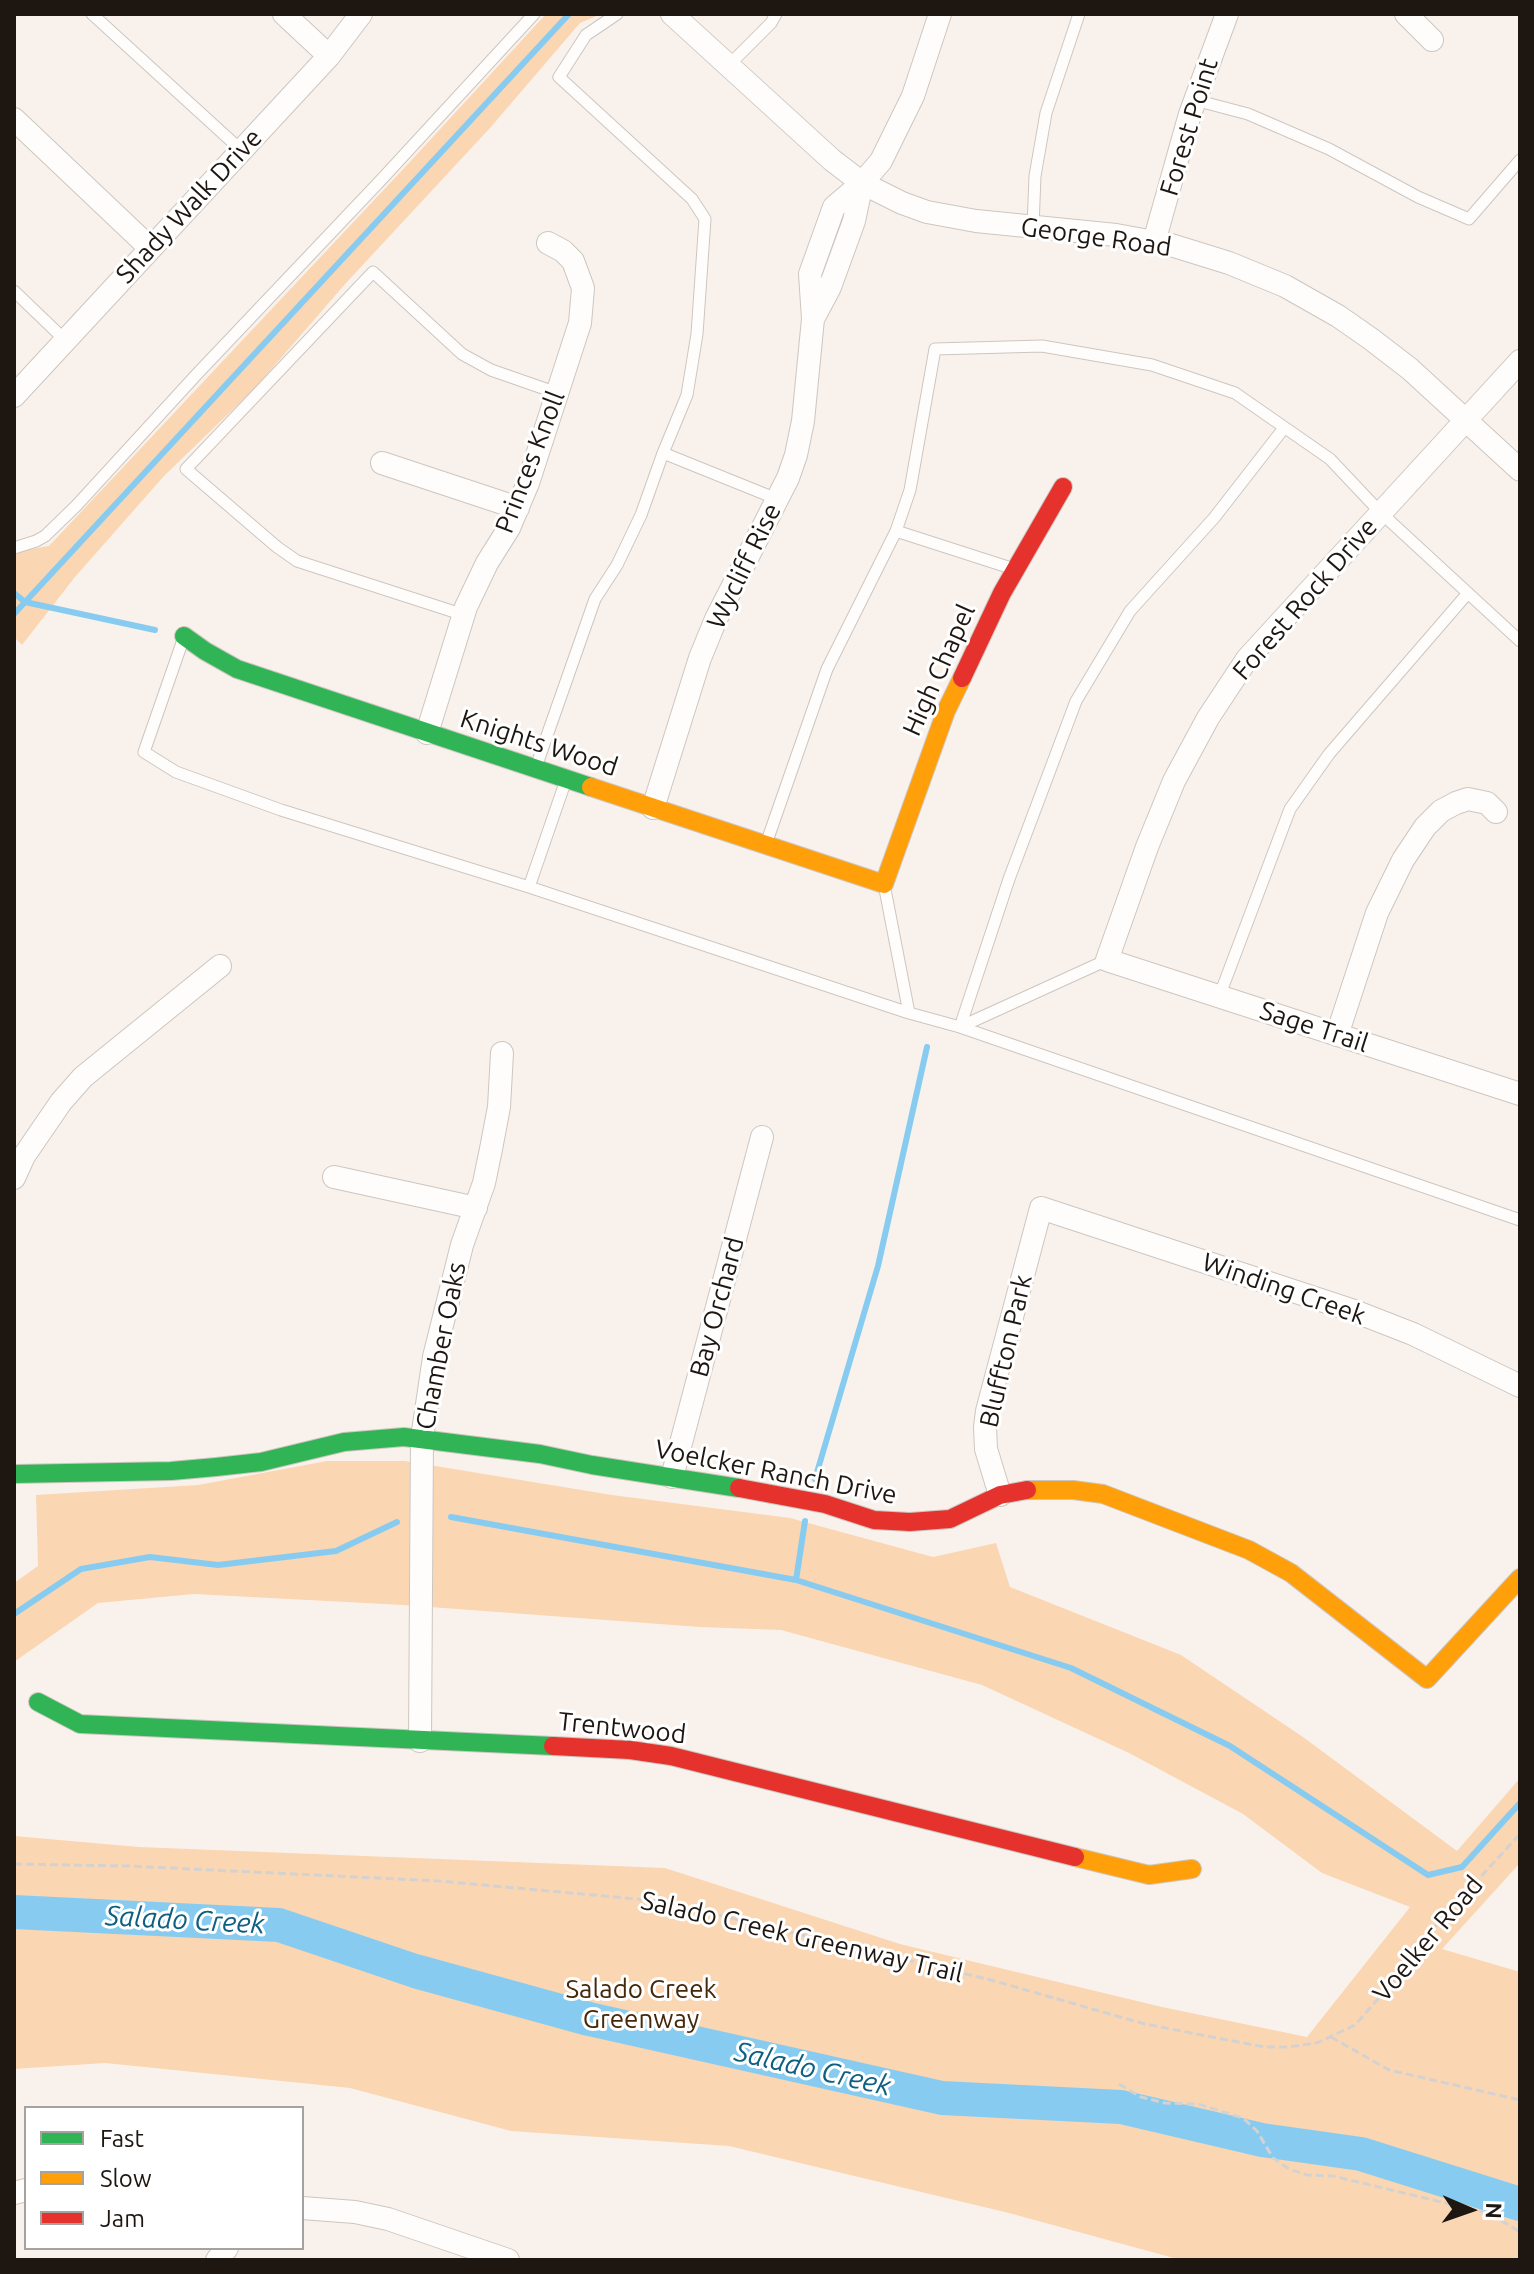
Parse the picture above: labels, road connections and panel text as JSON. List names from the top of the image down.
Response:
{
  "streets": {
    "street": [
      "Forest Point",
      "Shady Walk Drive",
      "George Road",
      "Princes Knoll",
      "Wycliff Rise",
      "Forest Rock Drive",
      "High Chapel",
      "Knights Wood",
      "Sage Trail",
      "Winding Creek",
      "Bay Orchard",
      "Chamber Oaks",
      "Bluffton Park",
      "Voelcker Ranch Drive",
      "Trentwood"
    ],
    "path": ["Salado Creek Greenway Trail", "Voelker Road"]
  },
  "crossings": [
    ["Forest Point", "George Road"],
    ["George Road", "Wycliff Rise"],
    ["George Road", "Forest Rock Drive"],
    ["Princes Knoll", "Knights Wood"],
    ["Wycliff Rise", "Knights Wood"],
    ["Forest Rock Drive", "Sage Trail"],
    ["High Chapel", "Knights Wood"],
    ["Winding Creek", "Bluffton Park"],
    ["Bay Orchard", "Voelcker Ranch Drive"],
    ["Chamber Oaks", "Voelcker Ranch Drive"],
    ["Chamber Oaks", "Trentwood"],
    ["Bluffton Park", "Voelcker Ranch Drive"],
    ["Salado Creek Greenway Trail", "Voelker Road"]
  ],
  "water": ["Salado Creek"],
  "parks": ["Salado Creek Greenway"],
  "legend": ["Fast", "Slow", "Jam"],
  "north": "right"
}
